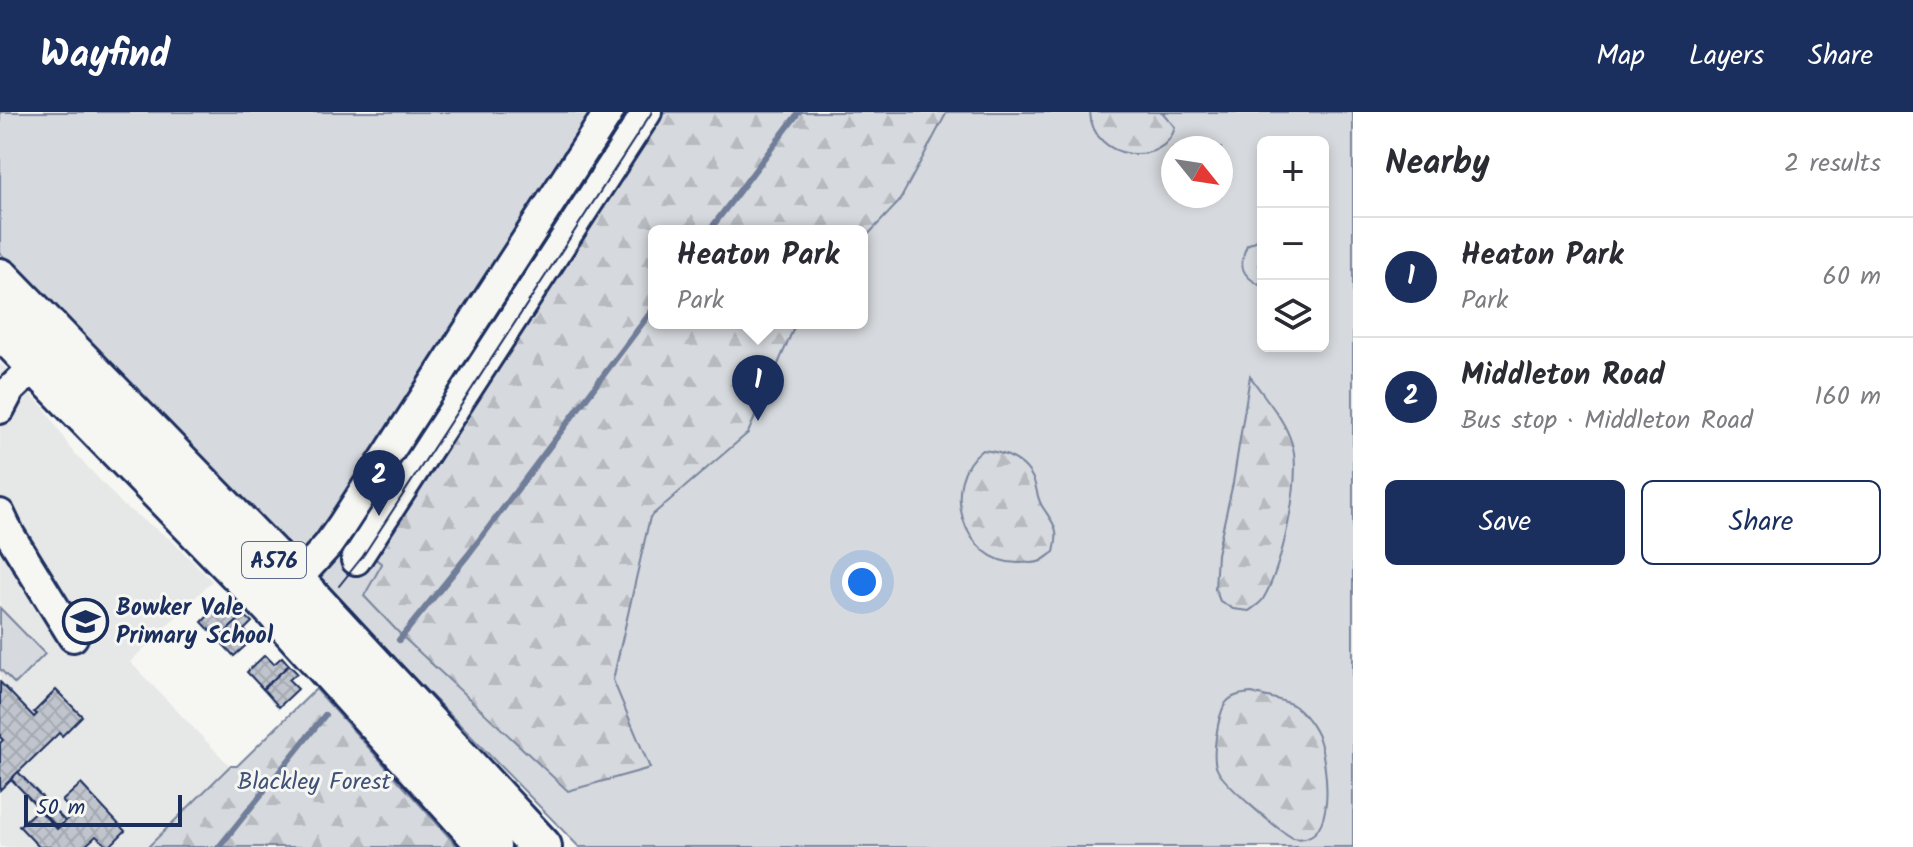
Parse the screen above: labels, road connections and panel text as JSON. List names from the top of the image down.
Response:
{
  "streets": {
    "highway": ["A576"]
  },
  "parks": ["Blackley Forest"],
  "places": {
    "school or university": ["Bowker Vale Primary School"]
  },
  "scale_bar": "50 m",
  "north": "bottom right",
  "page": {
    "header": "Wayfind",
    "nav": ["Map", "Layers", "Share"],
    "heading": ["Nearby", "2 results"],
    "map_buttons": ["+", "−"],
    "list": [
      {
        "mark": "1",
        "name": "Heaton Park",
        "note": "Park",
        "value": "60 m"
      },
      {
        "mark": "2",
        "name": "Middleton Road",
        "note": "Bus stop · Middleton Road",
        "value": "160 m"
      }
    ],
    "popup": ["Heaton Park", "Park"],
    "pins": ["1", "2"],
    "buttons": ["Save", "Share"],
    "scale": "50 m"
  }
}
